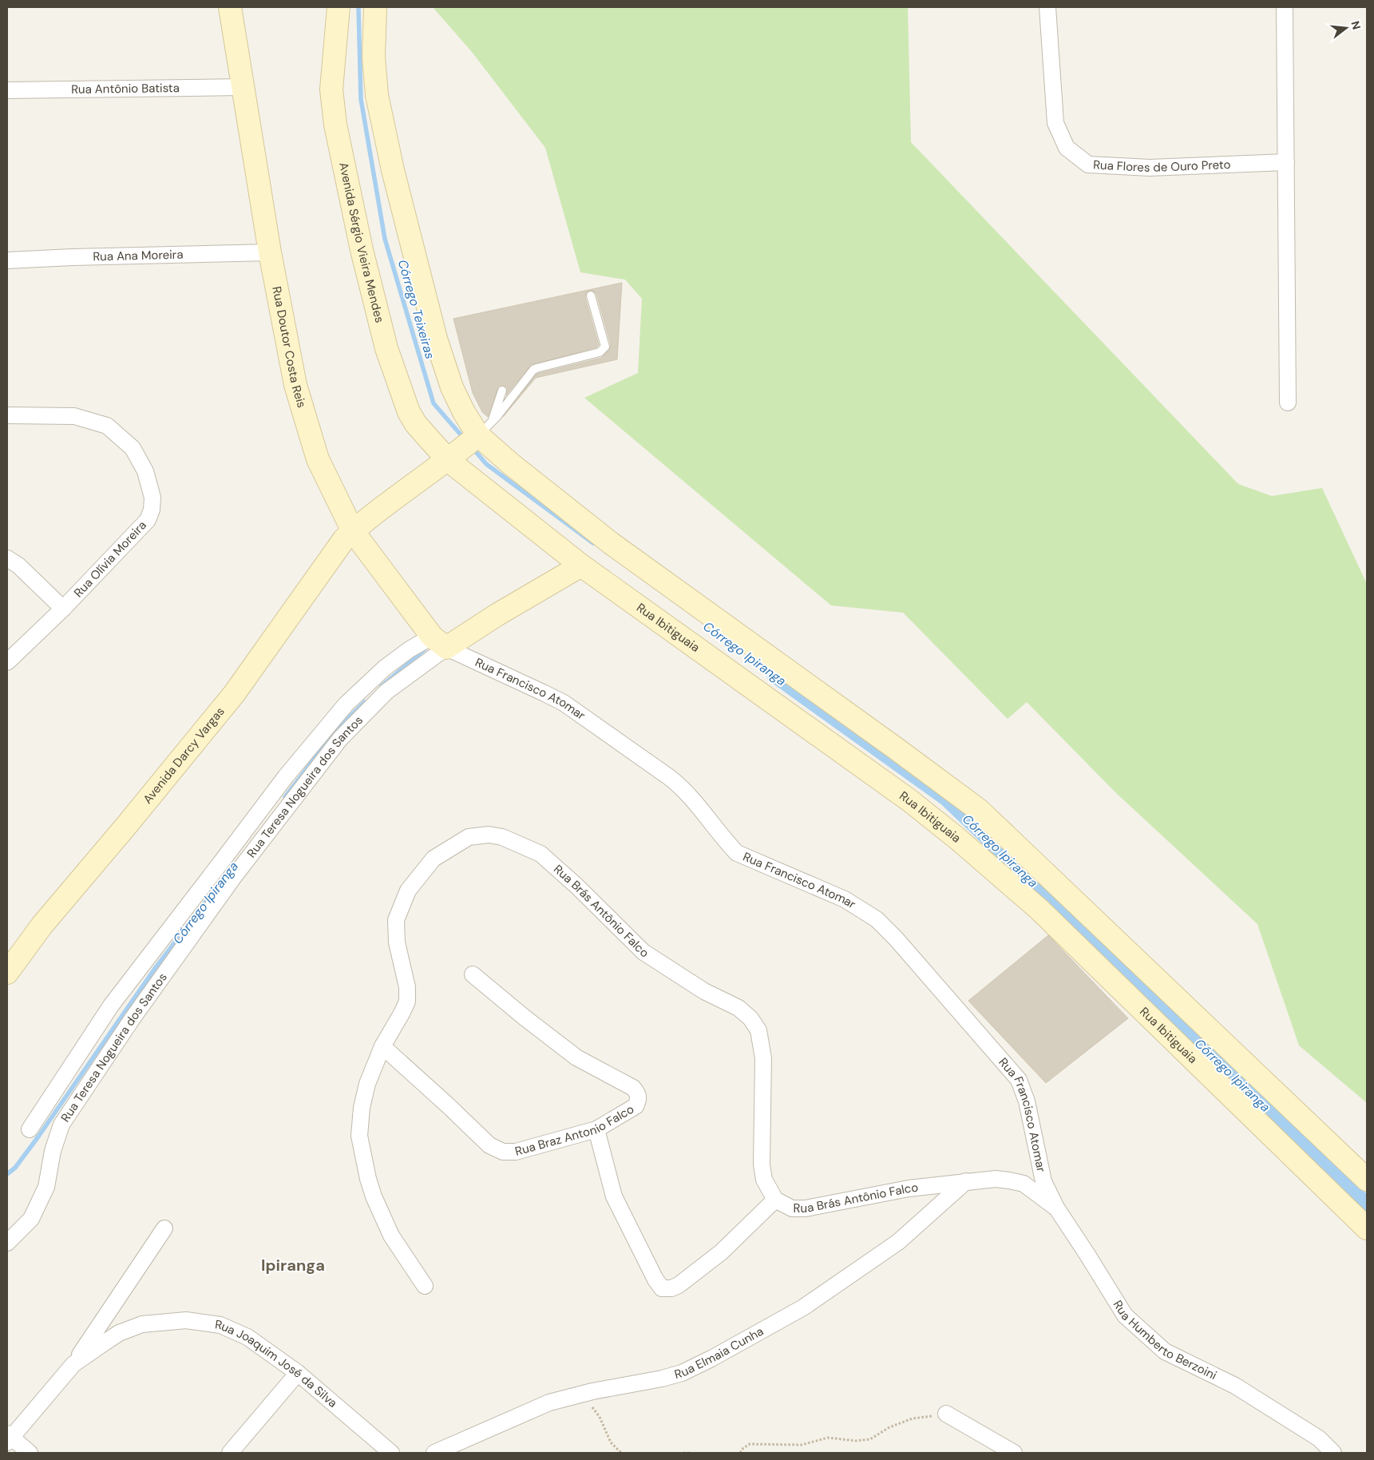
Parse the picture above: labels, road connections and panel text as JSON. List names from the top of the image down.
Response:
{
  "streets": {
    "main road": [
      "Avenida Sérgio Vieira Mendes",
      "Rua Doutor Costa Reis",
      "Rua Ibitiguaia",
      "Avenida Darcy Vargas",
      "Rua Teresa Nogueira dos Santos"
    ],
    "street": [
      "Rua Antônio Batista",
      "Rua Flores de Ouro Preto",
      "Rua Ana Moreira",
      "Rua Olívia Moreira",
      "Rua Francisco Atomar",
      "Rua Brás Antônio Falco",
      "Rua Braz Antonio Falco",
      "Rua Humberto Berzoini",
      "Rua Elmaia Cunha",
      "Rua Joaquim José da Silva"
    ]
  },
  "crossings": [
    ["Rua Antônio Batista", "Rua Doutor Costa Reis"],
    ["Avenida Sérgio Vieira Mendes", "Rua Ibitiguaia"],
    ["Avenida Sérgio Vieira Mendes", "Avenida Darcy Vargas"],
    ["Rua Ana Moreira", "Rua Doutor Costa Reis"],
    ["Rua Doutor Costa Reis", "Rua Francisco Atomar"],
    ["Rua Doutor Costa Reis", "Avenida Darcy Vargas"],
    ["Rua Doutor Costa Reis", "Rua Teresa Nogueira dos Santos"],
    ["Rua Ibitiguaia", "Avenida Darcy Vargas"],
    ["Rua Ibitiguaia", "Rua Teresa Nogueira dos Santos"],
    ["Rua Francisco Atomar", "Rua Teresa Nogueira dos Santos"],
    ["Rua Francisco Atomar", "Rua Humberto Berzoini"],
    ["Rua Brás Antônio Falco", "Rua Braz Antonio Falco"],
    ["Rua Brás Antônio Falco", "Rua Humberto Berzoini"],
    ["Rua Brás Antônio Falco", "Rua Elmaia Cunha"]
  ],
  "districts": ["Ipiranga"],
  "water": ["Córrego Teixeiras", "Córrego Ipiranga"],
  "north": "right"
}
